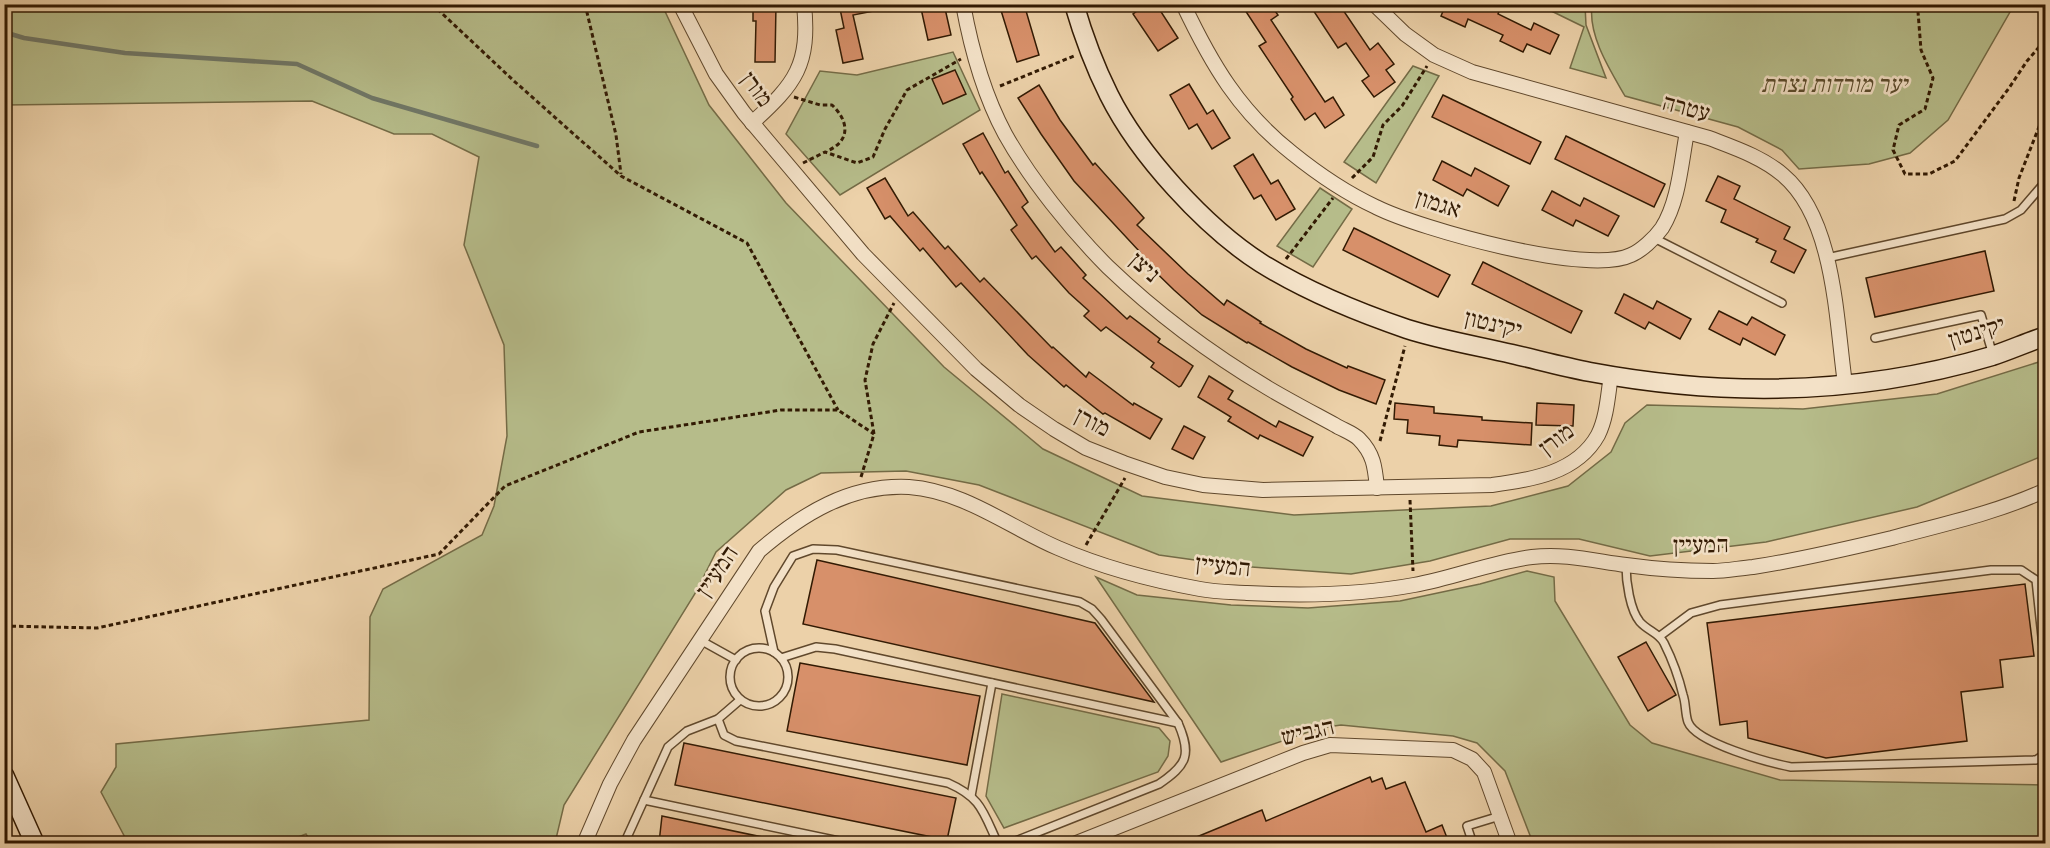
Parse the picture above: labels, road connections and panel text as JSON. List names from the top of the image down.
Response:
{
  "streets": {
    "street": [
      "מורן",
      "עטרה",
      "אגמון",
      "ניצן",
      "יקינטון",
      "המעיין",
      "הגביש"
    ]
  },
  "crossings": [
    ["מורן", "ניצן"],
    ["מורן", "יקינטון"],
    ["עטרה", "אגמון"],
    ["עטרה", "יקינטון"]
  ],
  "parks": ["יער מורדות נצרת"]
}
